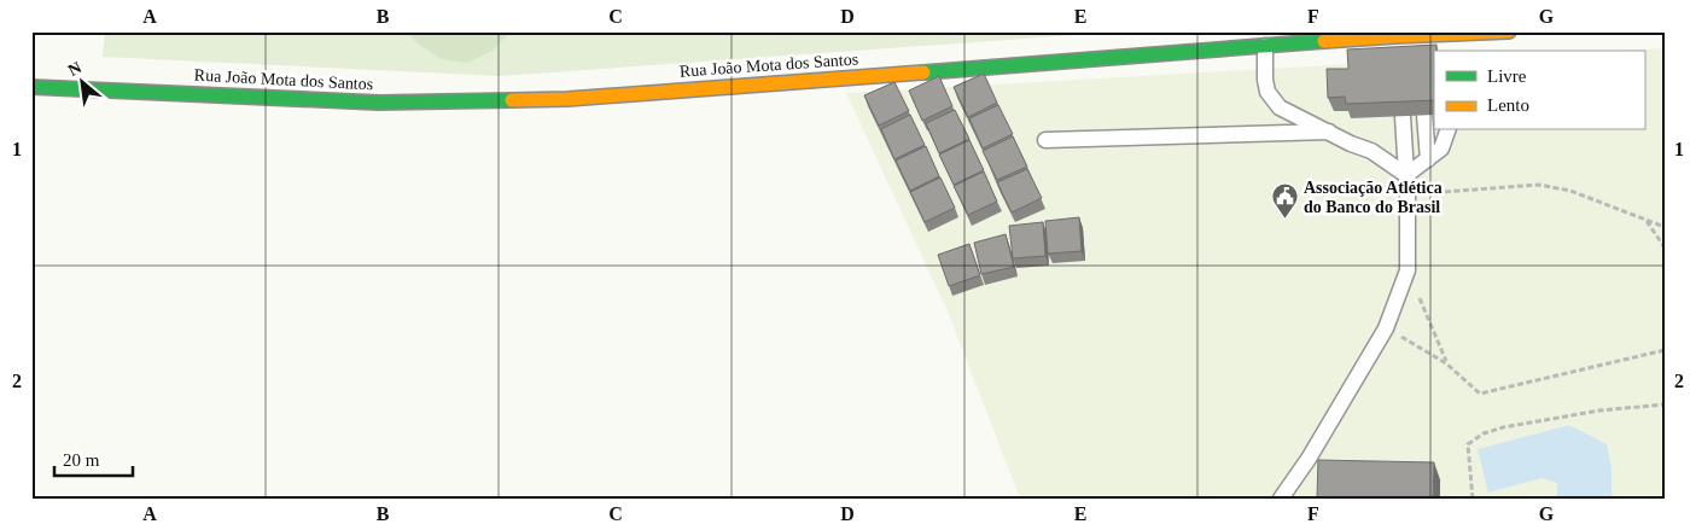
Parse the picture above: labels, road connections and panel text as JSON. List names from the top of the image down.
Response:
{
  "streets": {
    "street": ["Rua João Mota dos Santos"]
  },
  "places": {
    "public building": ["Associação Atlética do Banco do Brasil"]
  },
  "legend": ["Livre", "Lento"],
  "scale_bar": "20 m",
  "north": "top left",
  "grid": {
    "columns": [
      "A",
      "B",
      "C",
      "D",
      "E",
      "F",
      "G"
    ],
    "rows": ["1", "2"]
  }
}
